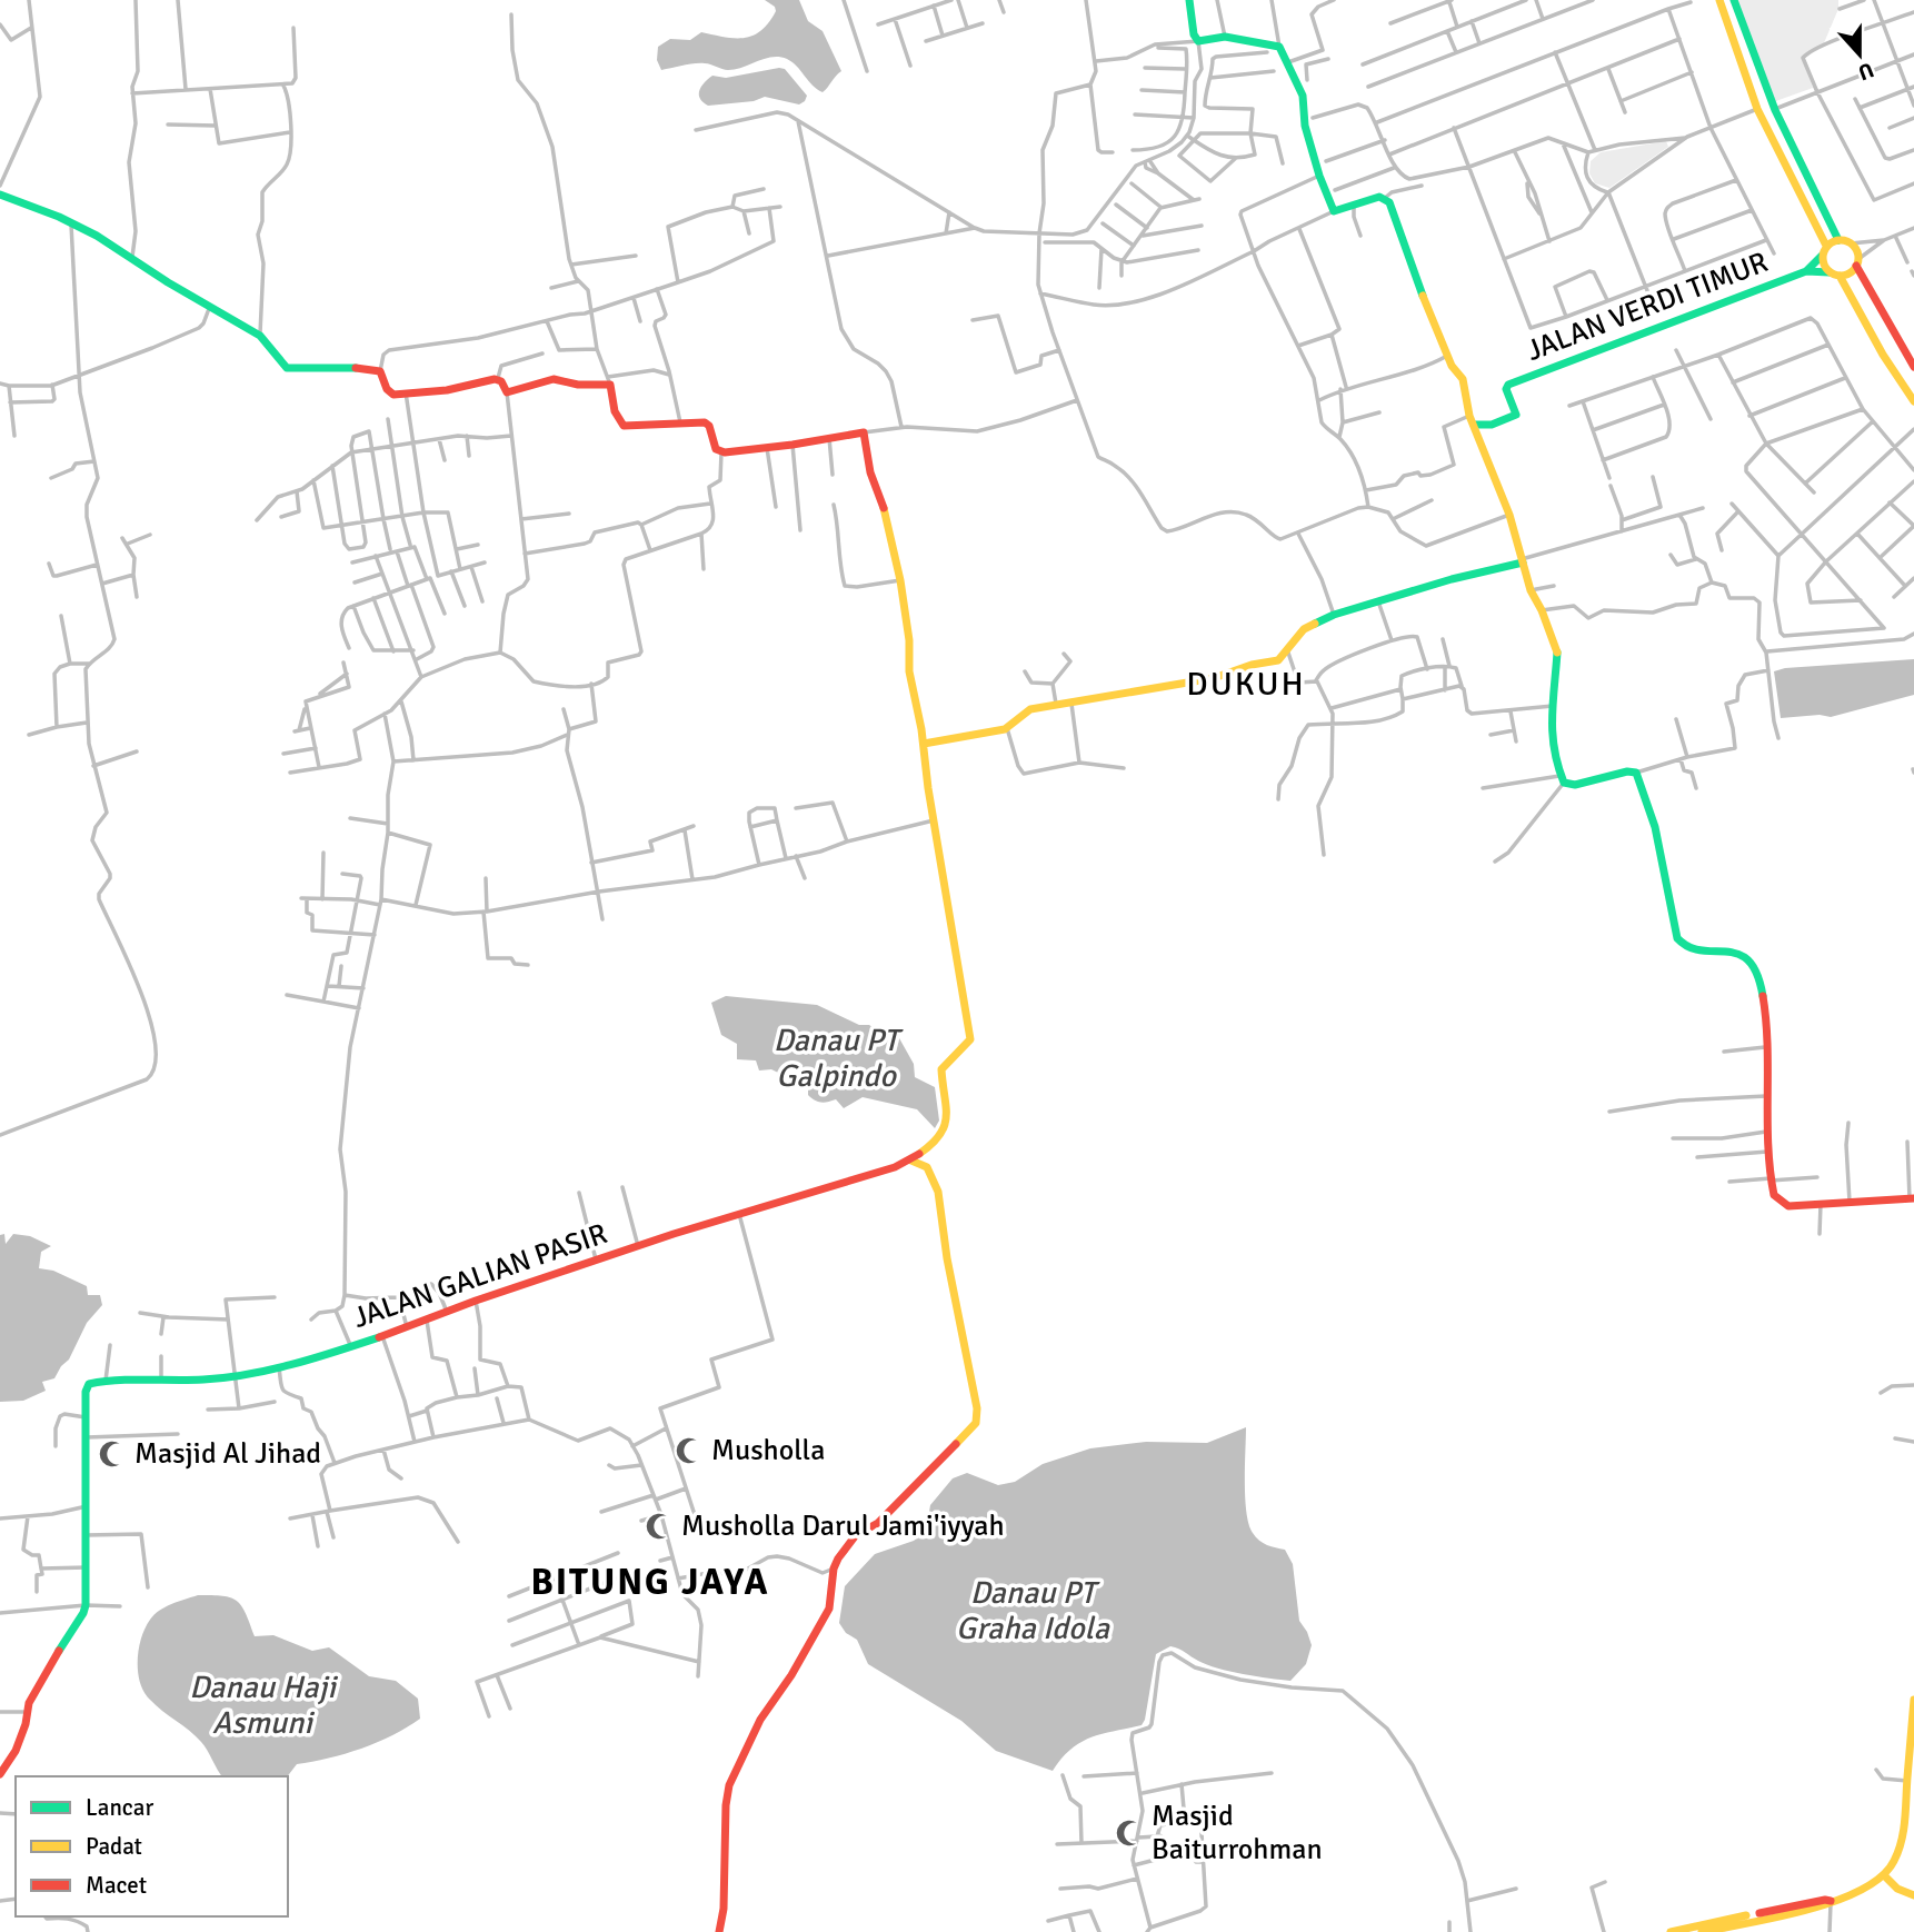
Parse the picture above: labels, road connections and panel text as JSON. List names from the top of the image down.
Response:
{
  "streets": {
    "main road": ["JALAN VERDI TIMUR", "JALAN GALIAN PASIR"]
  },
  "districts": ["DUKUH", "BITUNG JAYA"],
  "water": ["Danau PT Galpindo", "Danau PT Graha Idola", "Danau Haji Asmuni"],
  "places": {
    "mosque": [
      "Musholla",
      "Masjid Al Jihad",
      "Musholla Darul Jami'iyyah",
      "Masjid Baiturrohman"
    ]
  },
  "legend": ["Lancar", "Padat", "Macet"],
  "north": "bottom"
}
